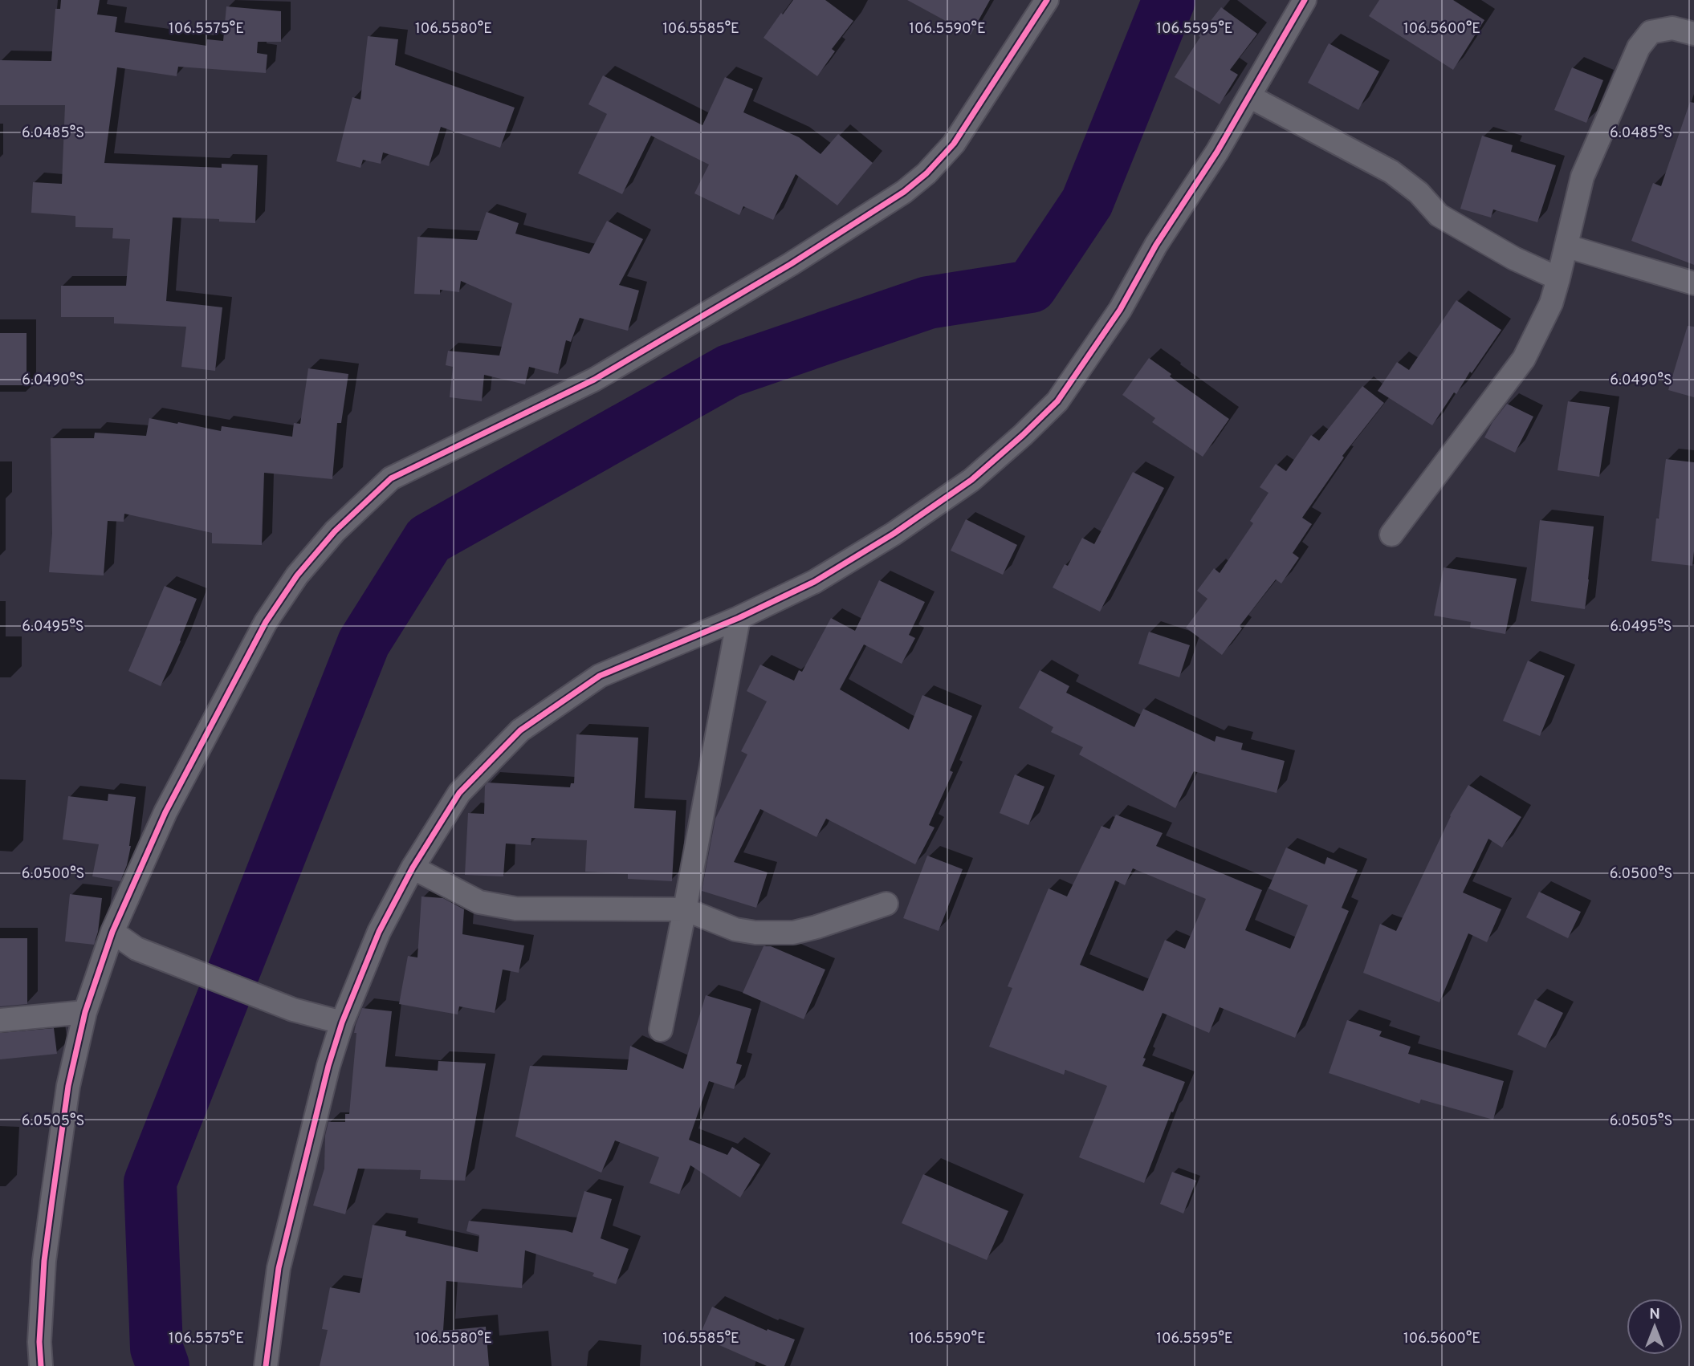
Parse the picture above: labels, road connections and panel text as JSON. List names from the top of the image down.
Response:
{
  "north": "top",
  "coordinates": [
    "106.5575°E",
    "106.5580°E",
    "106.5585°E",
    "106.5590°E",
    "106.5595°E",
    "106.5600°E",
    "6.0485°S",
    "6.0490°S",
    "6.0495°S",
    "6.0500°S",
    "6.0505°S"
  ]
}
